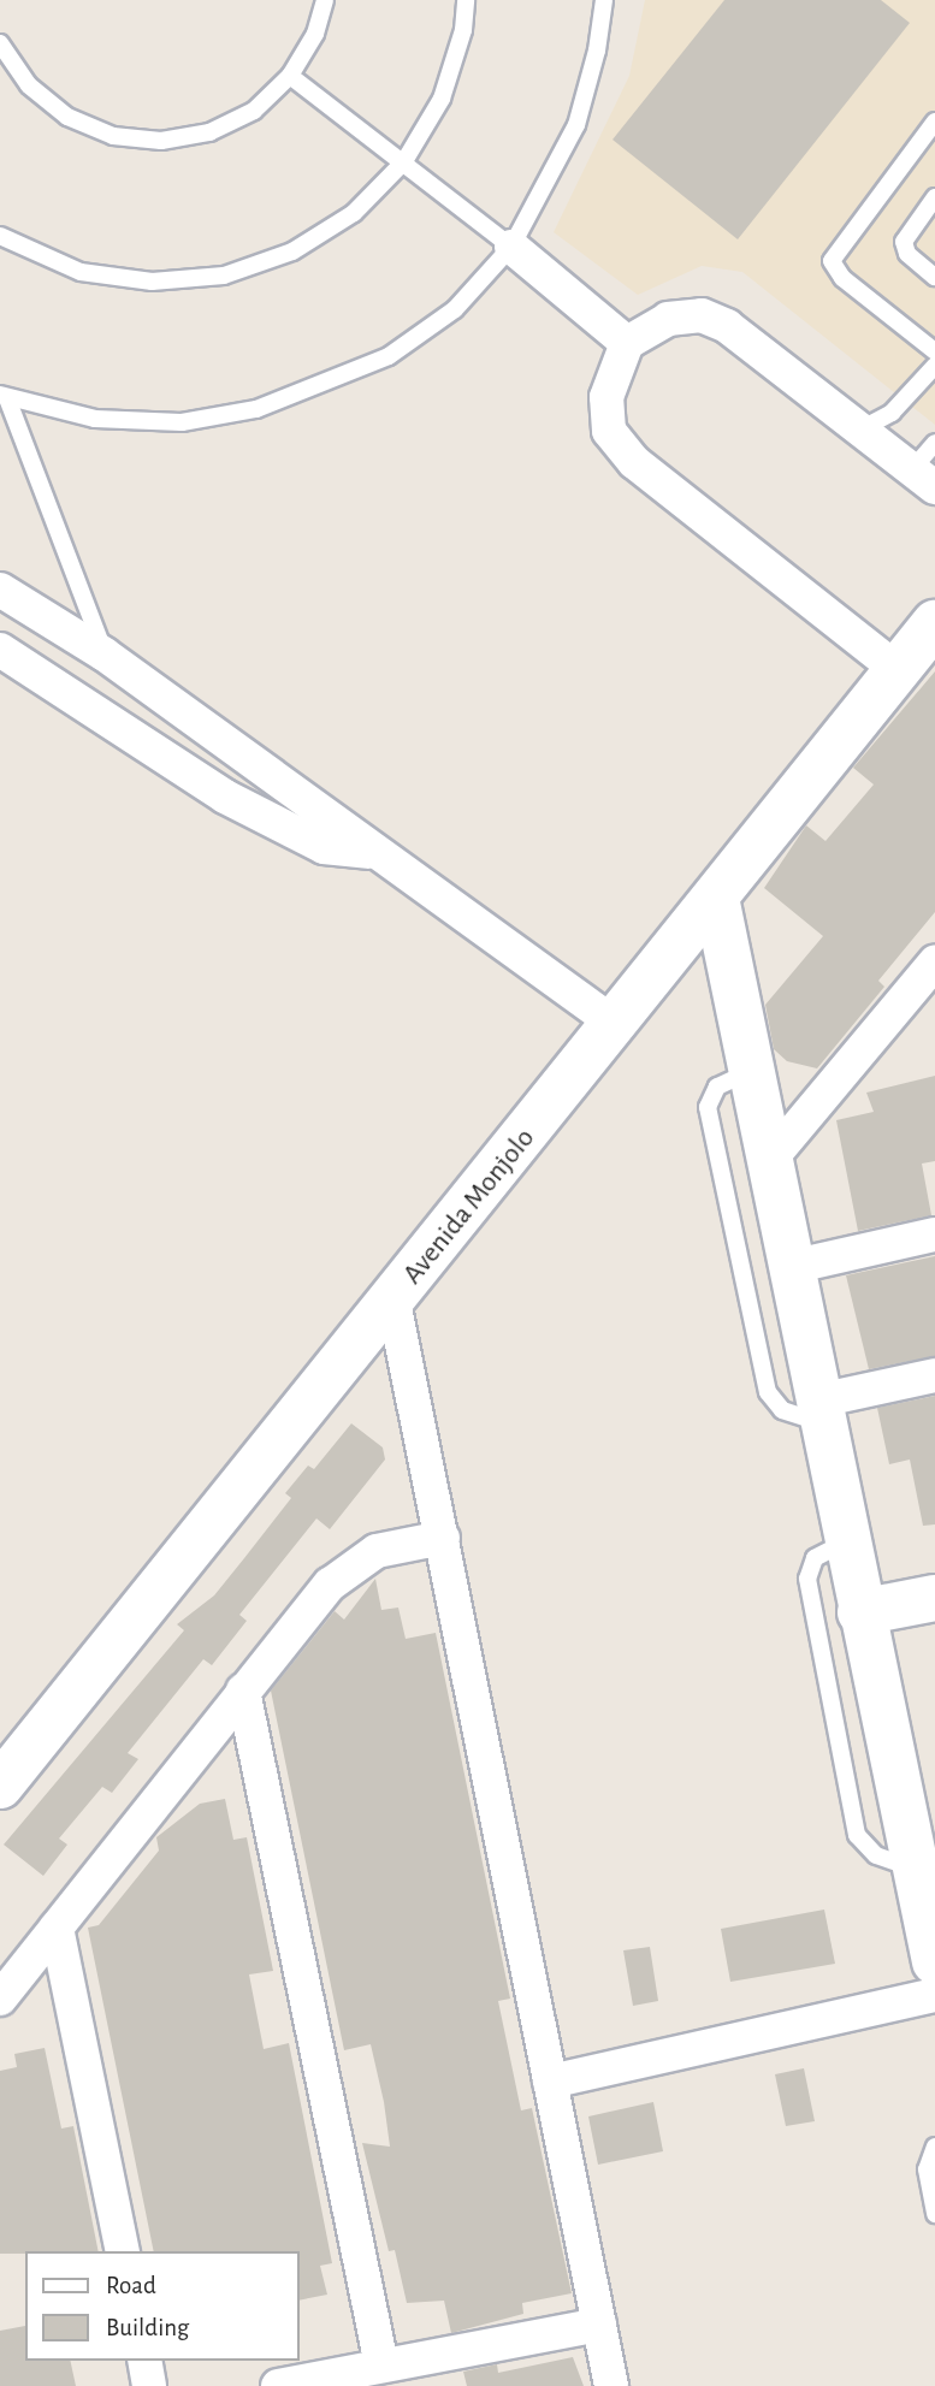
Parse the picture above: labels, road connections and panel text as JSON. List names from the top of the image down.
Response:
{
  "streets": {
    "street": ["Avenida Monjolo"]
  },
  "legend": ["Road", "Building"]
}
